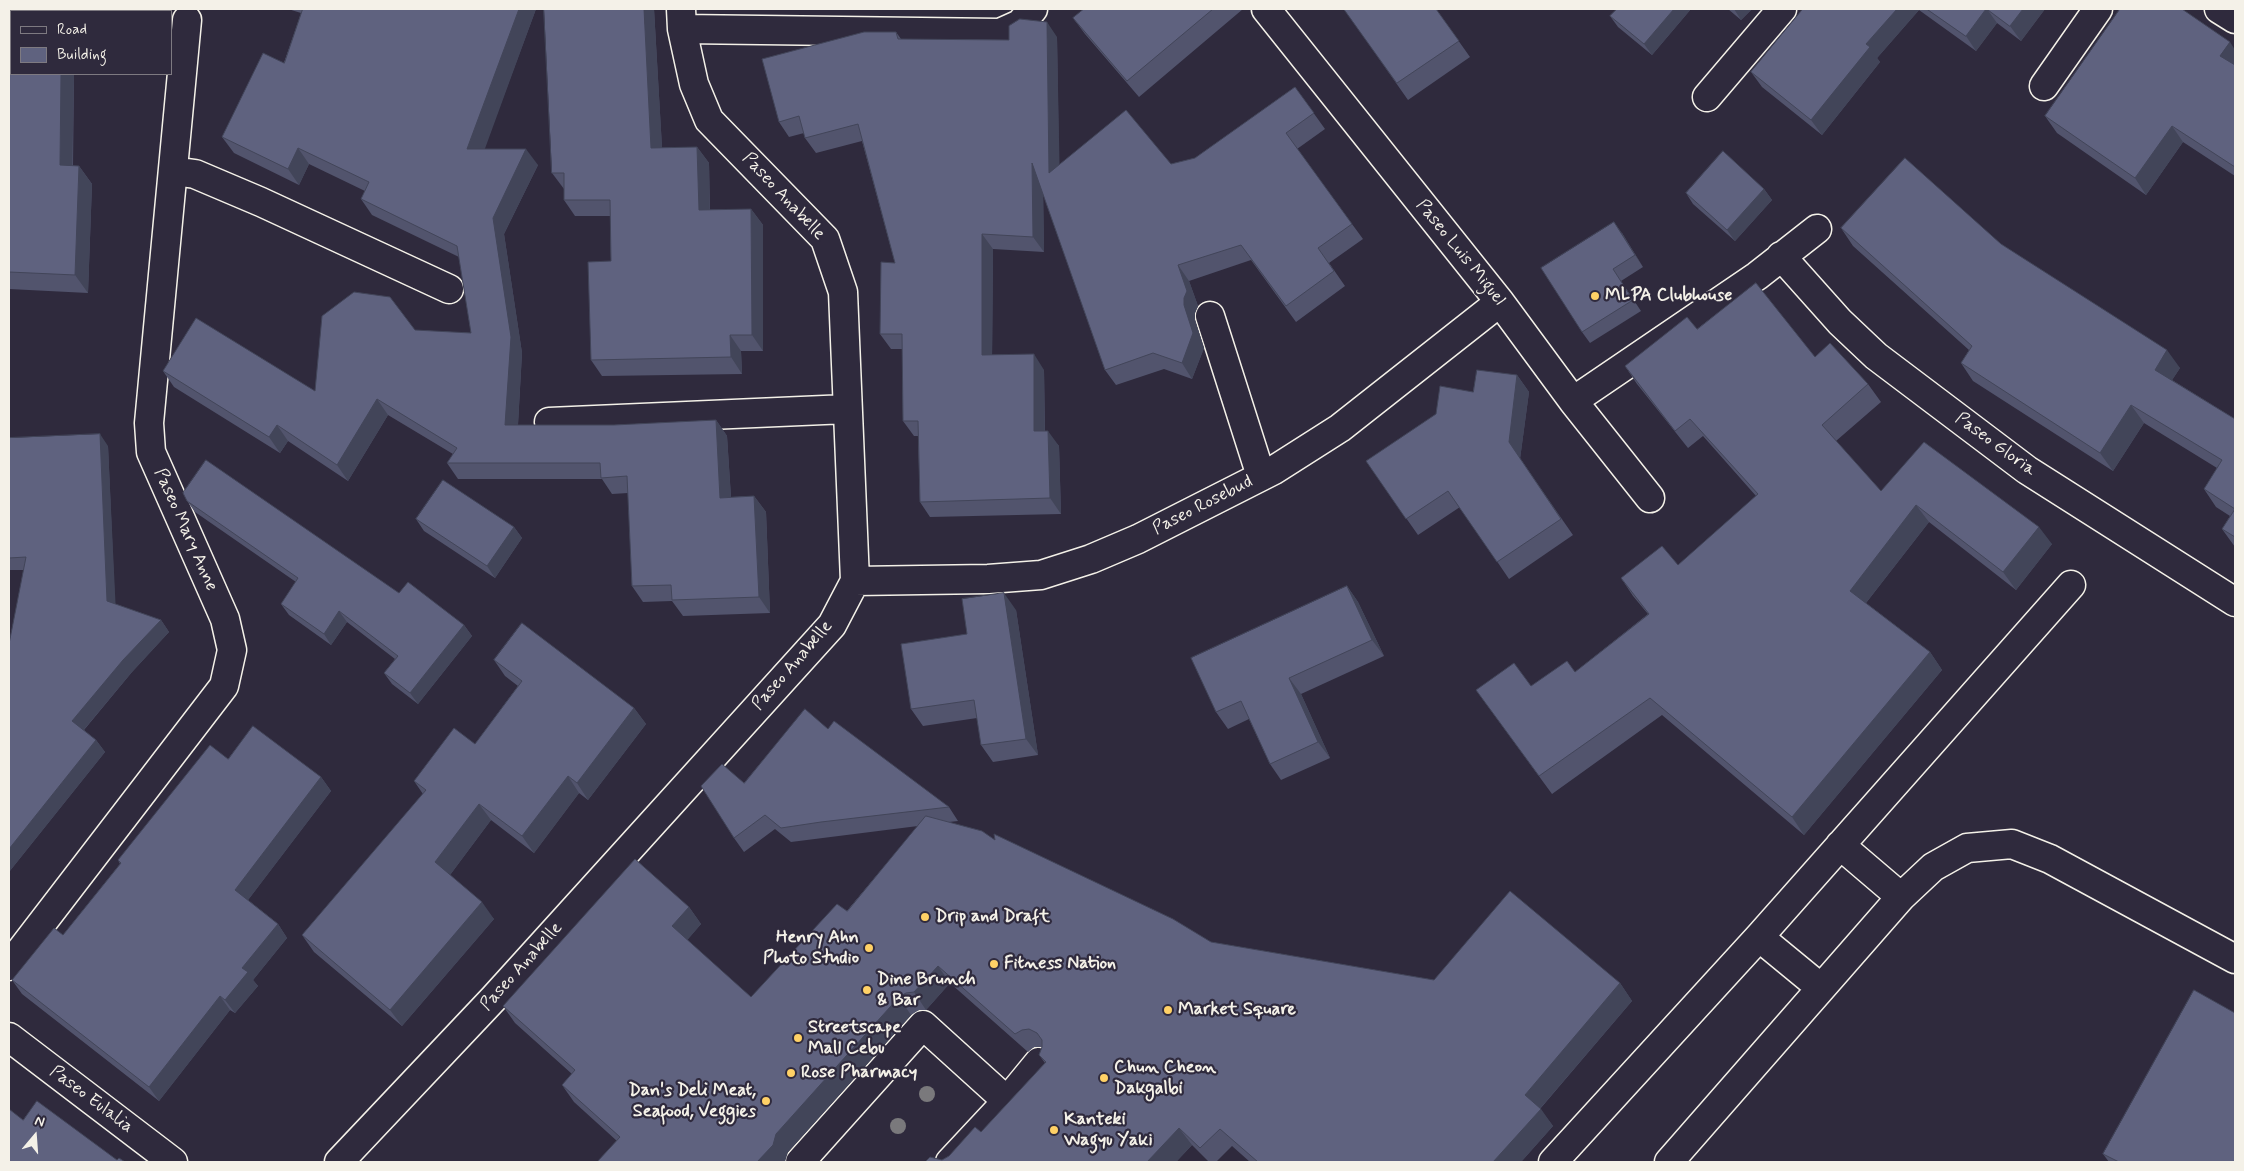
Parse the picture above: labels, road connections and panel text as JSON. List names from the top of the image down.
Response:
{
  "streets": {
    "street": [
      "Paseo Anabelle",
      "Paseo Luis Miguel",
      "Paseo Gloria",
      "Paseo Rosebud",
      "Paseo Mary Anne",
      "Paseo Eulalia"
    ]
  },
  "crossings": [
    ["Paseo Anabelle", "Paseo Rosebud"],
    ["Paseo Luis Miguel", "Paseo Rosebud"]
  ],
  "places": [
    "MLPA Clubhouse",
    "Drip and Draft",
    "Henry Ahn Photo Studio",
    "Fitness Nation",
    "Dine Brunch & Bar",
    "Market Square",
    "Streetscape Mall Cebu",
    "Rose Pharmacy",
    "Chun Cheon Dakgalbi",
    "Dan's Deli Meat, Seafood, Veggies",
    "Kanteki Wagyu Yaki"
  ],
  "legend": ["Road", "Building"],
  "north": "top"
}
